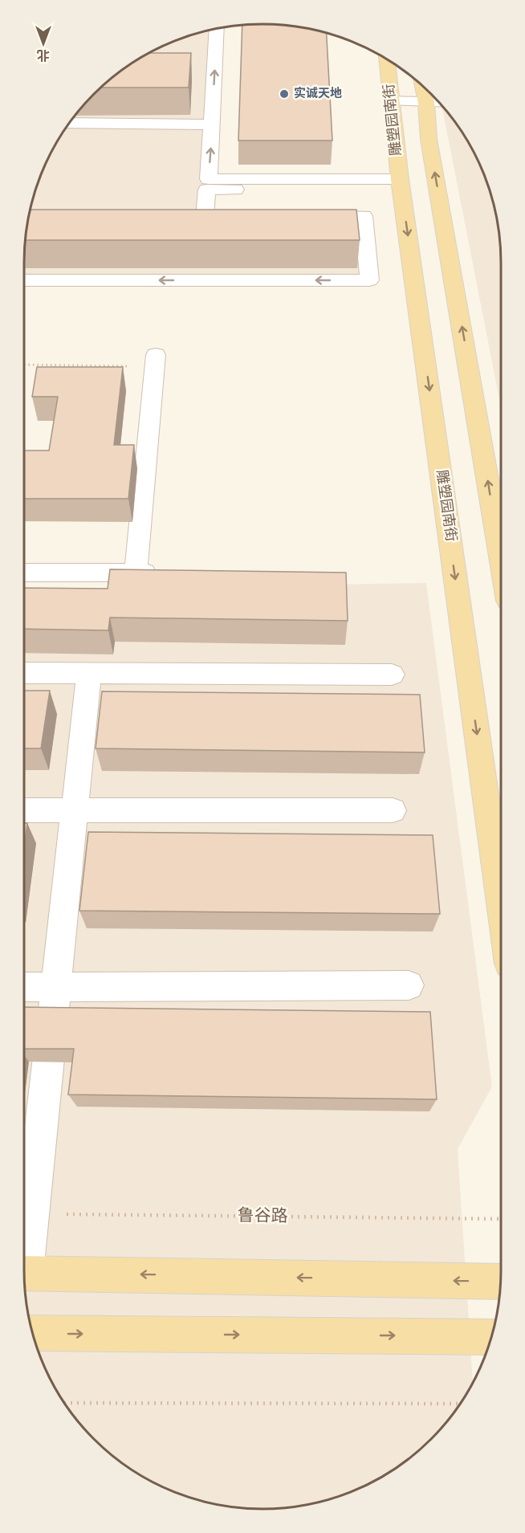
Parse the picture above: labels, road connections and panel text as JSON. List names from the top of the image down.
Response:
{
  "streets": {
    "main road": ["雕塑园南街"],
    "path": ["鲁谷路"]
  },
  "places": ["实诚天地"],
  "north": "bottom"
}
